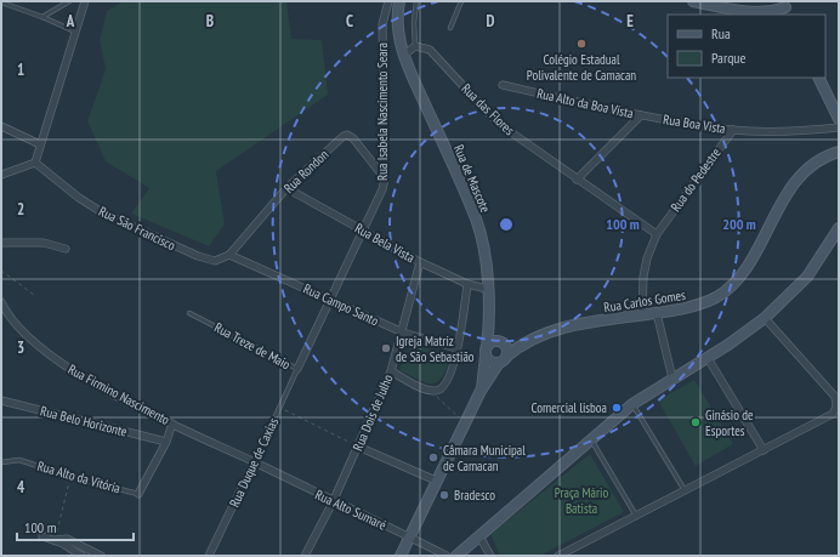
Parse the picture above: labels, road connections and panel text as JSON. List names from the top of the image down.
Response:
{
  "streets": {
    "main road": ["Rua de Mascote", "Rua Carlos Gomes"],
    "street": [
      "Rua Alto da Boa Vista",
      "Rua das Flores",
      "Rua Isabela Nascimento Seara",
      "Rua Boa Vista",
      "Rua Rondon",
      "Rua do Pedestre",
      "Rua São Francisco",
      "Rua Bela Vista",
      "Rua Campo Santo",
      "Rua Treze de Maio",
      "Rua Firmino Nascimento",
      "Rua Dois de Julho",
      "Rua Belo Horizonte",
      "Rua Duque de Caxias",
      "Rua Alto da Vitória",
      "Rua Alto Sumaré"
    ]
  },
  "crossings": [
    ["Rua Alto da Boa Vista", "Rua Boa Vista"],
    ["Rua das Flores", "Rua do Pedestre"],
    ["Rua Isabela Nascimento Seara", "Rua Rondon"],
    ["Rua Isabela Nascimento Seara", "Rua Bela Vista"],
    ["Rua Isabela Nascimento Seara", "Rua Campo Santo"],
    ["Rua Isabela Nascimento Seara", "Rua Treze de Maio"],
    ["Rua Boa Vista", "Rua do Pedestre"],
    ["Rua Rondon", "Rua São Francisco"],
    ["Rua Rondon", "Rua Bela Vista"],
    ["Rua Rondon", "Rua Campo Santo"],
    ["Rua de Mascote", "Rua Bela Vista"],
    ["Rua de Mascote", "Rua Carlos Gomes"],
    ["Rua do Pedestre", "Rua Carlos Gomes"],
    ["Rua São Francisco", "Rua Campo Santo"],
    ["Rua Bela Vista", "Rua Dois de Julho"],
    ["Rua Campo Santo", "Rua Treze de Maio"],
    ["Rua Campo Santo", "Rua Dois de Julho"],
    ["Rua Treze de Maio", "Rua Duque de Caxias"],
    ["Rua Firmino Nascimento", "Rua Duque de Caxias"],
    ["Rua Firmino Nascimento", "Rua Alto da Vitória"],
    ["Rua Firmino Nascimento", "Rua Alto Sumaré"],
    ["Rua Dois de Julho", "Rua Alto Sumaré"],
    ["Rua Belo Horizonte", "Rua Alto da Vitória"],
    ["Rua Duque de Caxias", "Rua Alto Sumaré"]
  ],
  "parks": ["Praça Mário Batista"],
  "places": [
    "Colégio Estadual Polivalente de Camacan",
    "Igreja Matriz de São Sebastião",
    "Comercial lisboa",
    "Ginásio de Esportes",
    "Câmara Municipal de Camacan",
    "Bradesco"
  ],
  "legend": ["Rua", "Parque"],
  "scale_bar": "100 m",
  "grid": {
    "columns": [
      "A",
      "B",
      "C",
      "D",
      "E"
    ],
    "rows": [
      "1",
      "2",
      "3",
      "4"
    ]
  },
  "rings": ["100 m", "200 m"]
}
